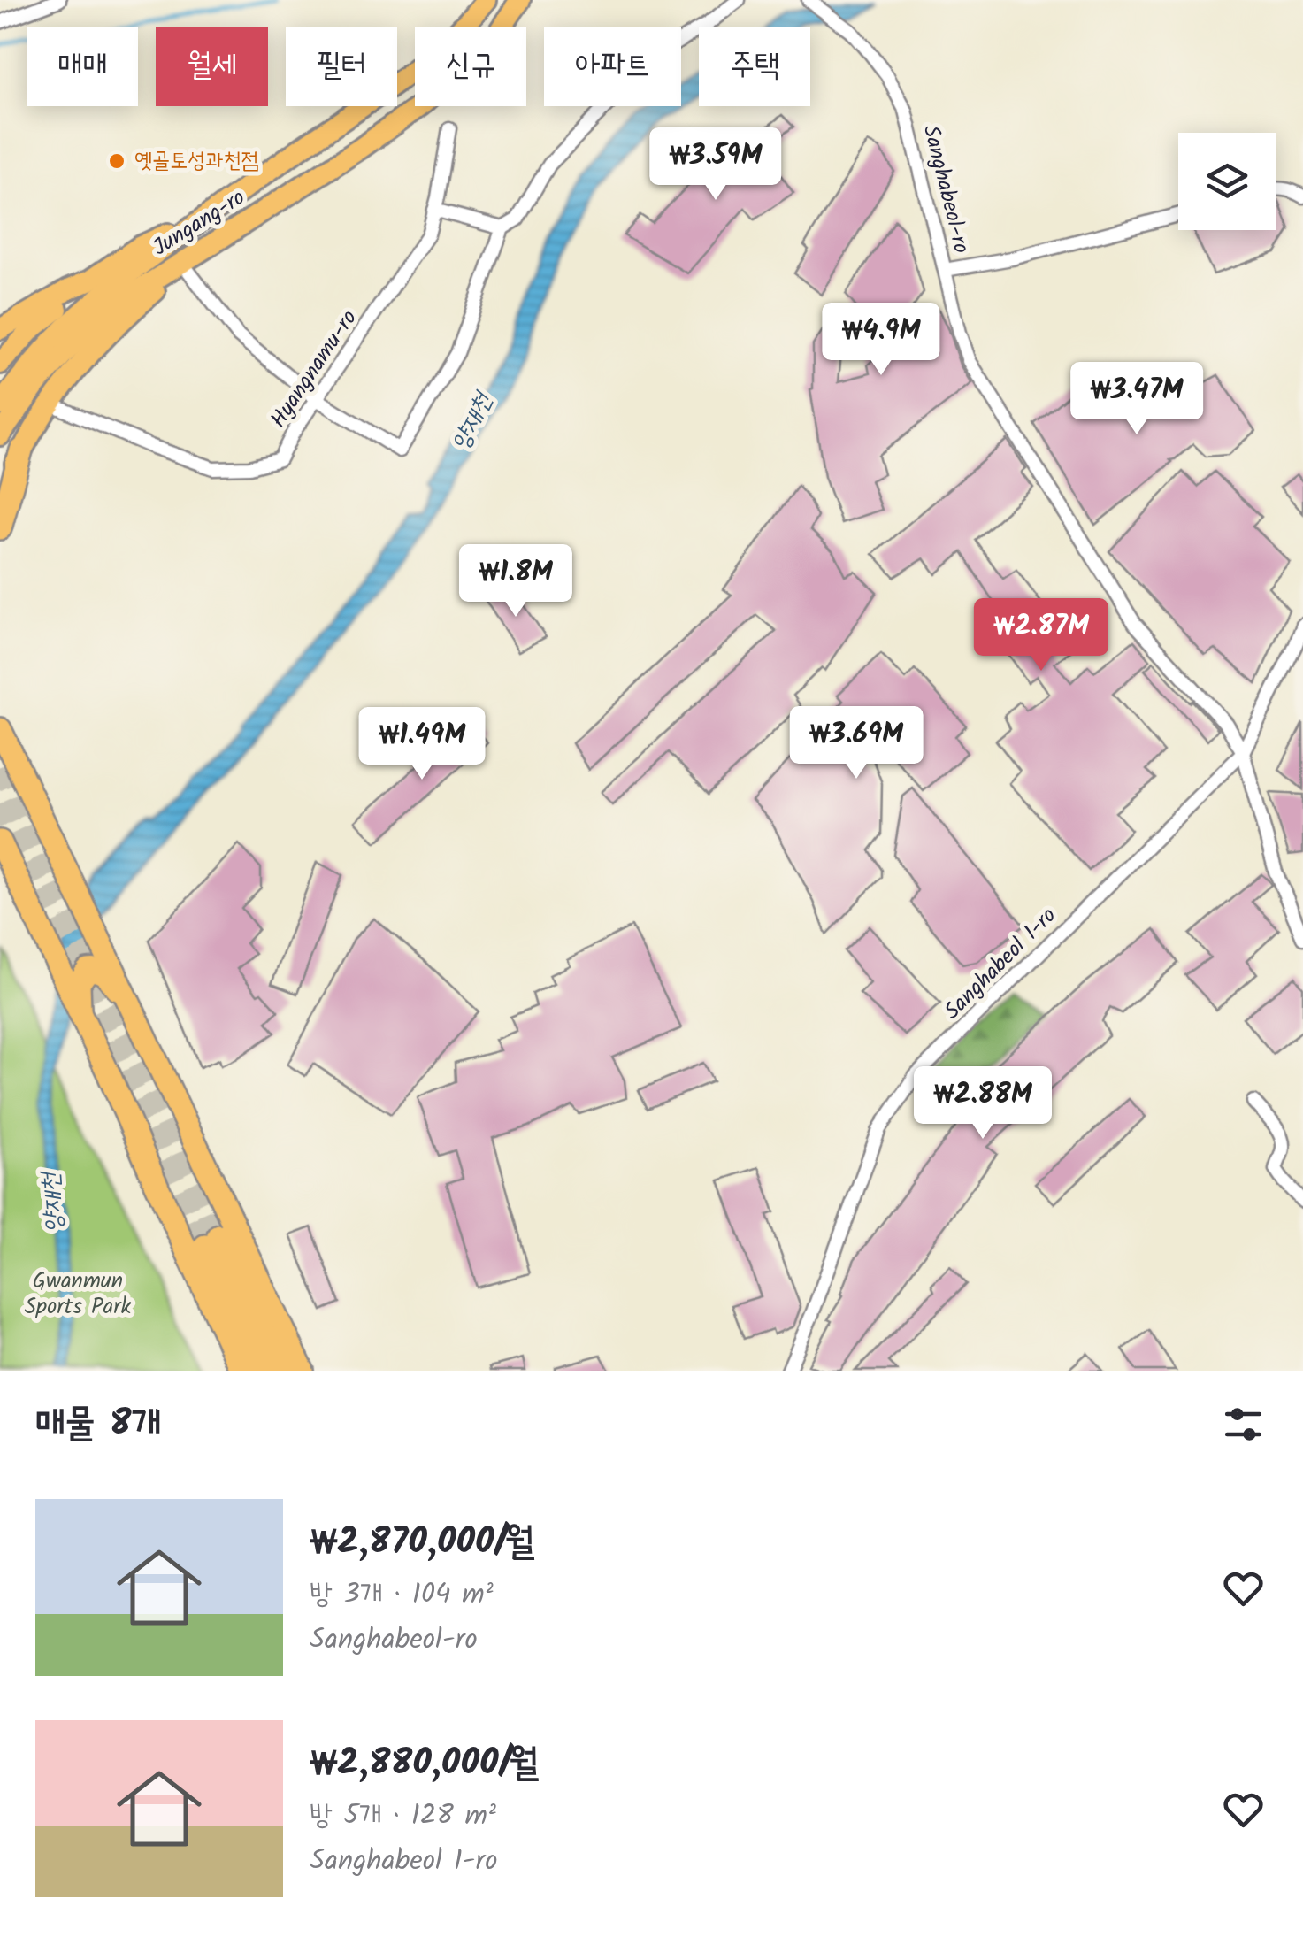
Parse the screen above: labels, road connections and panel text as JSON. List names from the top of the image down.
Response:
{
  "streets": {
    "main road": ["Jungang-ro"],
    "street": ["Sanghabeol-ro", "Hyangnamu-ro", "Sanghabeol 1-ro"]
  },
  "crossings": [
    ["Sanghabeol-ro", "Sanghabeol 1-ro"]
  ],
  "water": ["양재천"],
  "parks": ["Gwanmun Sports Park"],
  "places": ["옛골토성과천점"],
  "page": {
    "chip": [
      "매매",
      "월세",
      "필터",
      "신규",
      "아파트",
      "주택"
    ],
    "price": [
      "₩3.59M",
      "₩4.9M",
      "₩3.47M",
      "₩1.8M",
      "₩2.87M",
      "₩3.69M",
      "₩1.49M",
      "₩2.88M"
    ],
    "heading": "매물 8개",
    "list": [
      {
        "name": "₩2,870,000/월",
        "note": "방 3개 · 104 m² · Sanghabeol-ro"
      },
      {
        "name": "₩2,880,000/월",
        "note": "방 5개 · 128 m² · Sanghabeol 1-ro"
      }
    ]
  }
}
